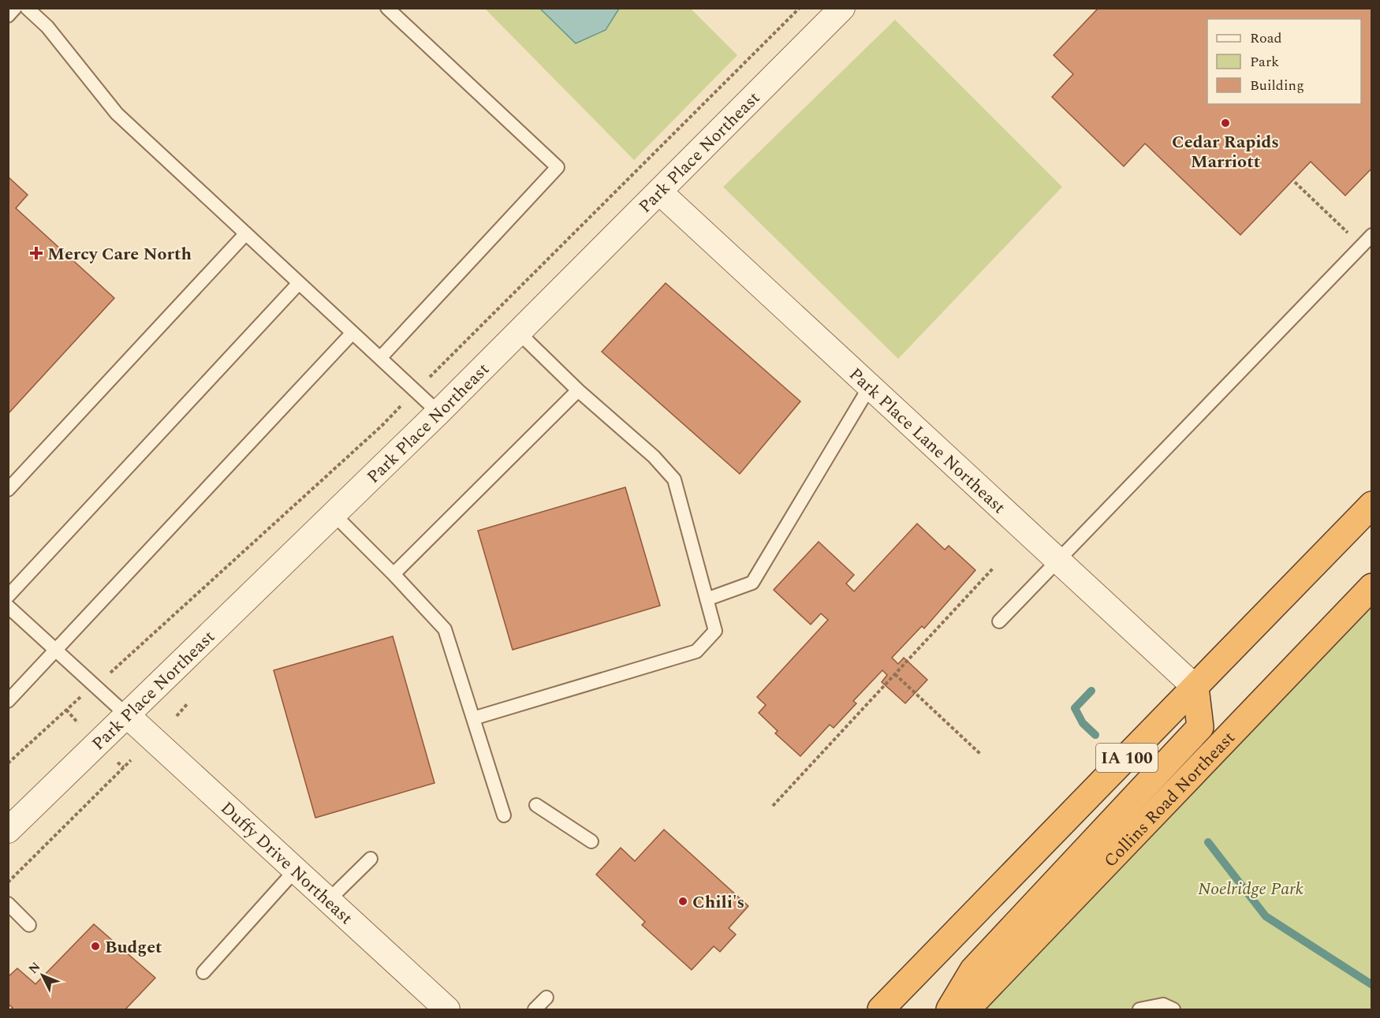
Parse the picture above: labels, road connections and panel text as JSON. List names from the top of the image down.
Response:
{
  "streets": {
    "highway": ["IA 100", "Collins Road Northeast"],
    "street": ["Park Place Northeast", "Park Place Lane Northeast", "Duffy Drive Northeast"]
  },
  "crossings": [
    ["Park Place Northeast", "Park Place Lane Northeast"],
    ["Park Place Northeast", "Duffy Drive Northeast"],
    ["Park Place Lane Northeast", "IA 100"],
    ["Park Place Lane Northeast", "Collins Road Northeast"],
    ["IA 100", "Collins Road Northeast"]
  ],
  "parks": ["Noelridge Park"],
  "places": {
    "other": ["Cedar Rapids Marriott", "Chili's", "Budget"],
    "health": ["Mercy Care North"]
  },
  "legend": ["Road", "Park", "Building"],
  "north": "top left"
}
